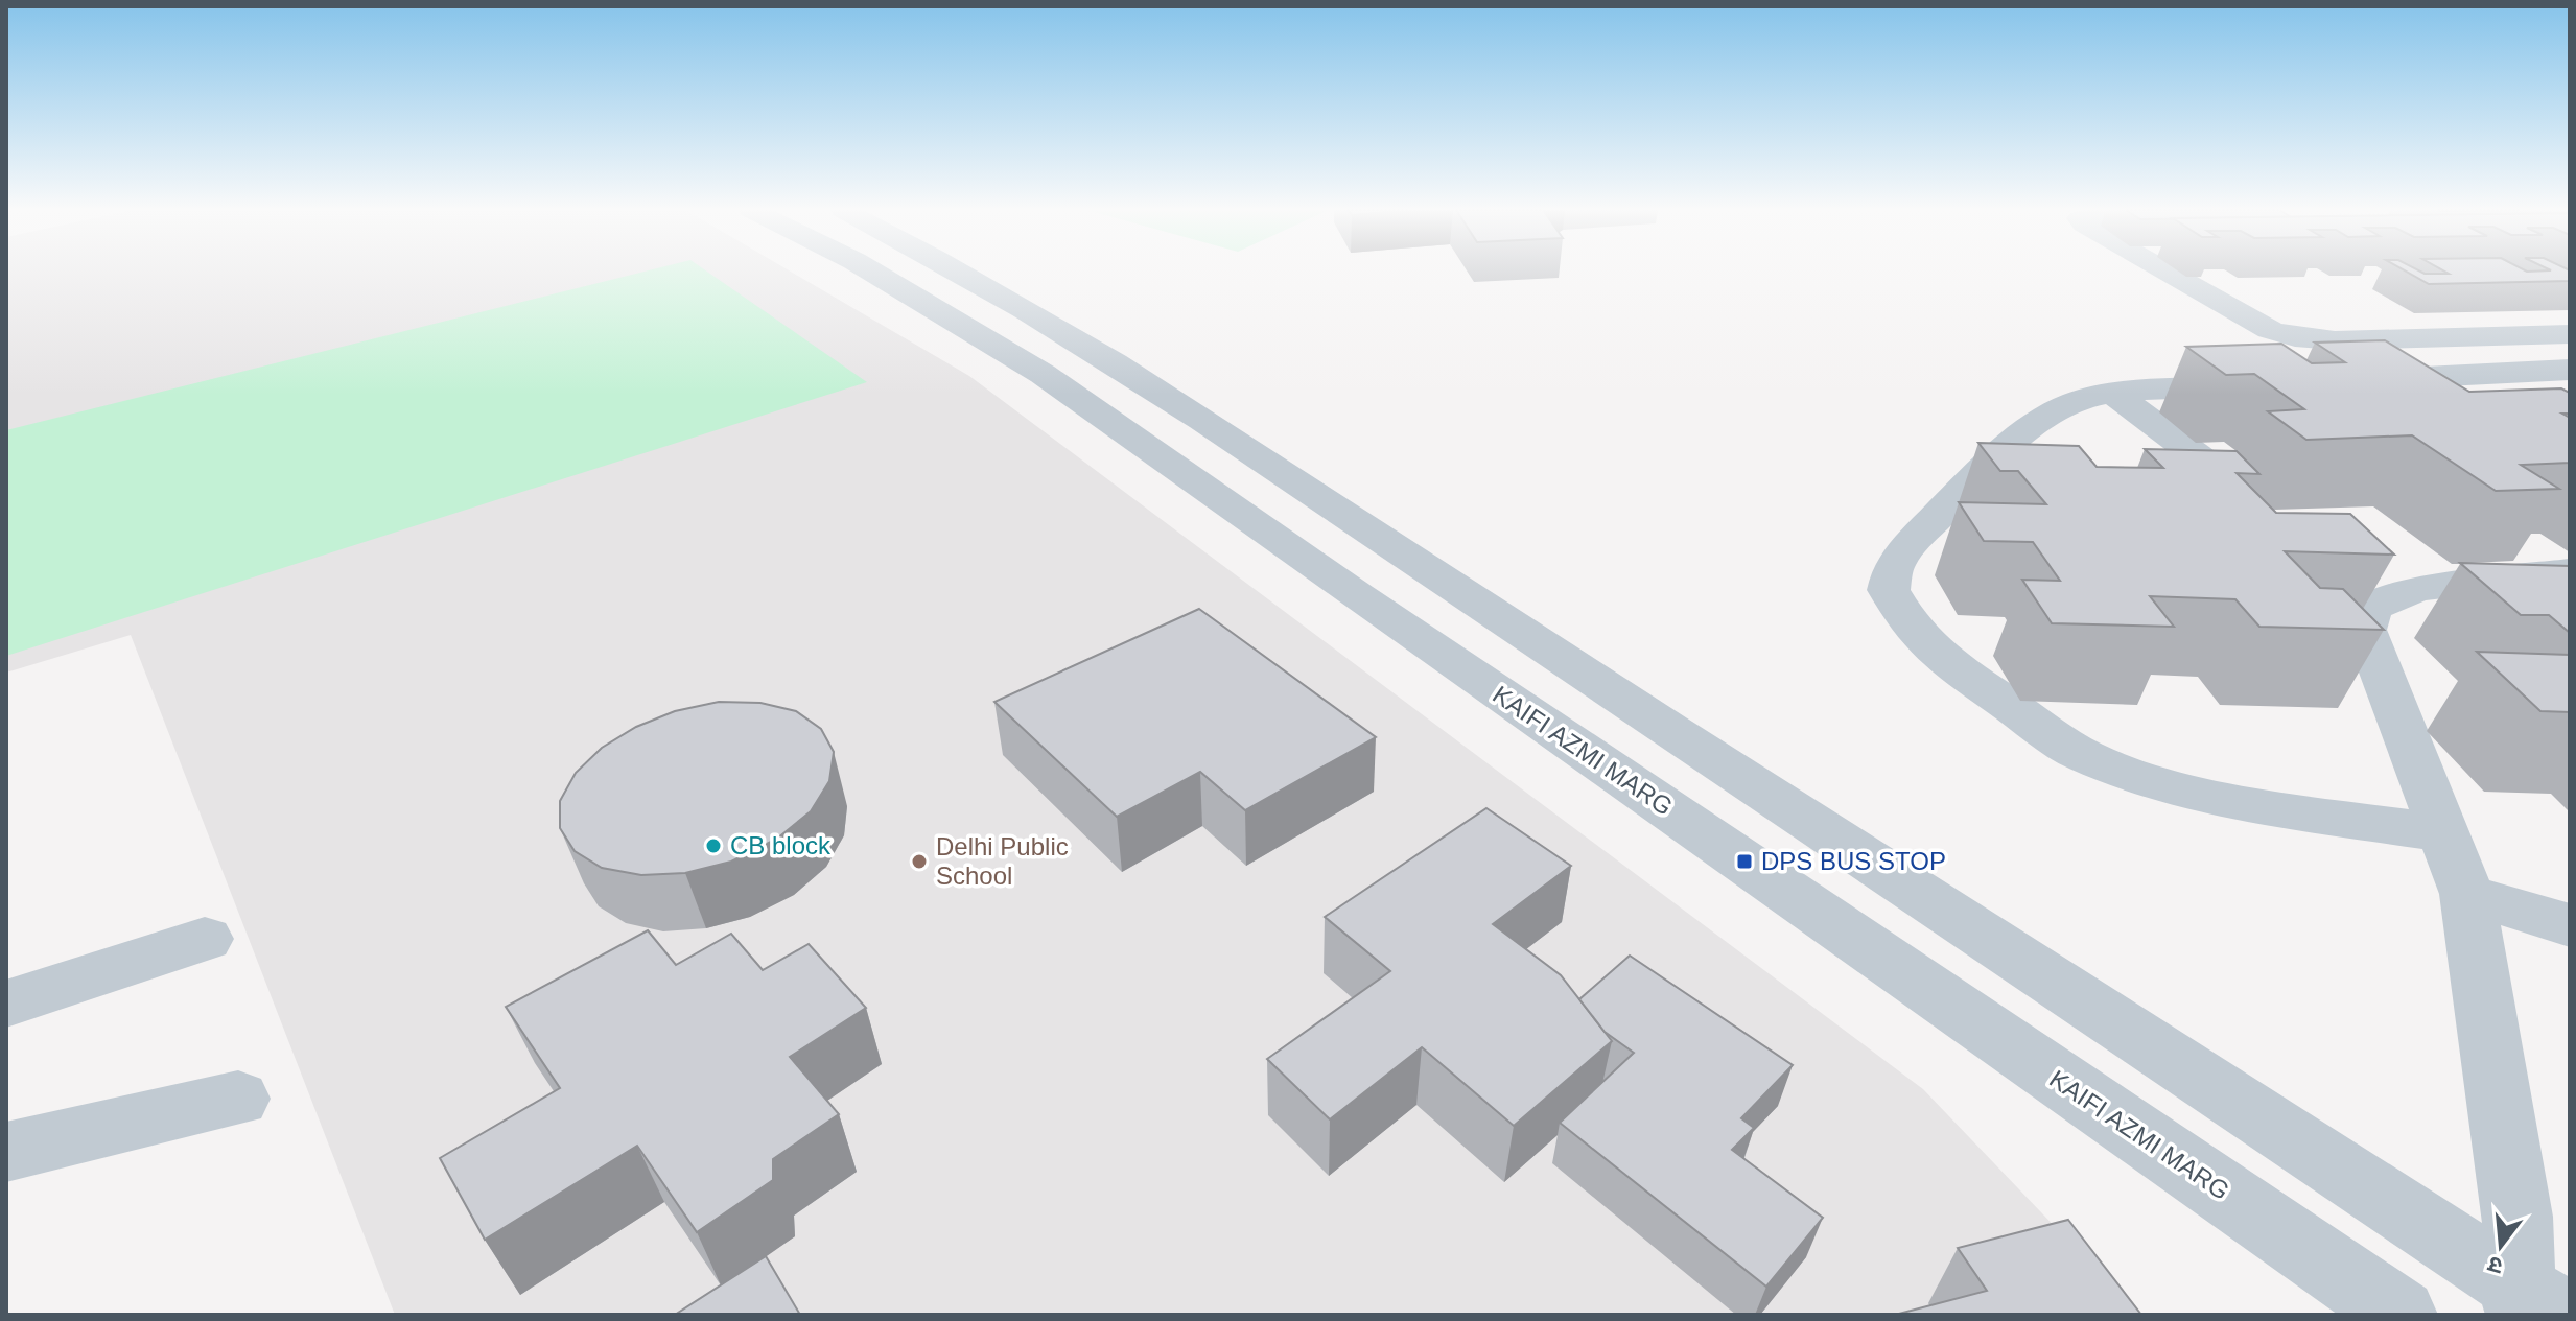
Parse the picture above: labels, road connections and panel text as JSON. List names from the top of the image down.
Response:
{
  "streets": {
    "street": ["KAIFI AZMI MARG"]
  },
  "places": {
    "other": ["CB block", "Delhi Public School"],
    "transit": ["DPS BUS STOP"]
  },
  "north": "bottom"
}
